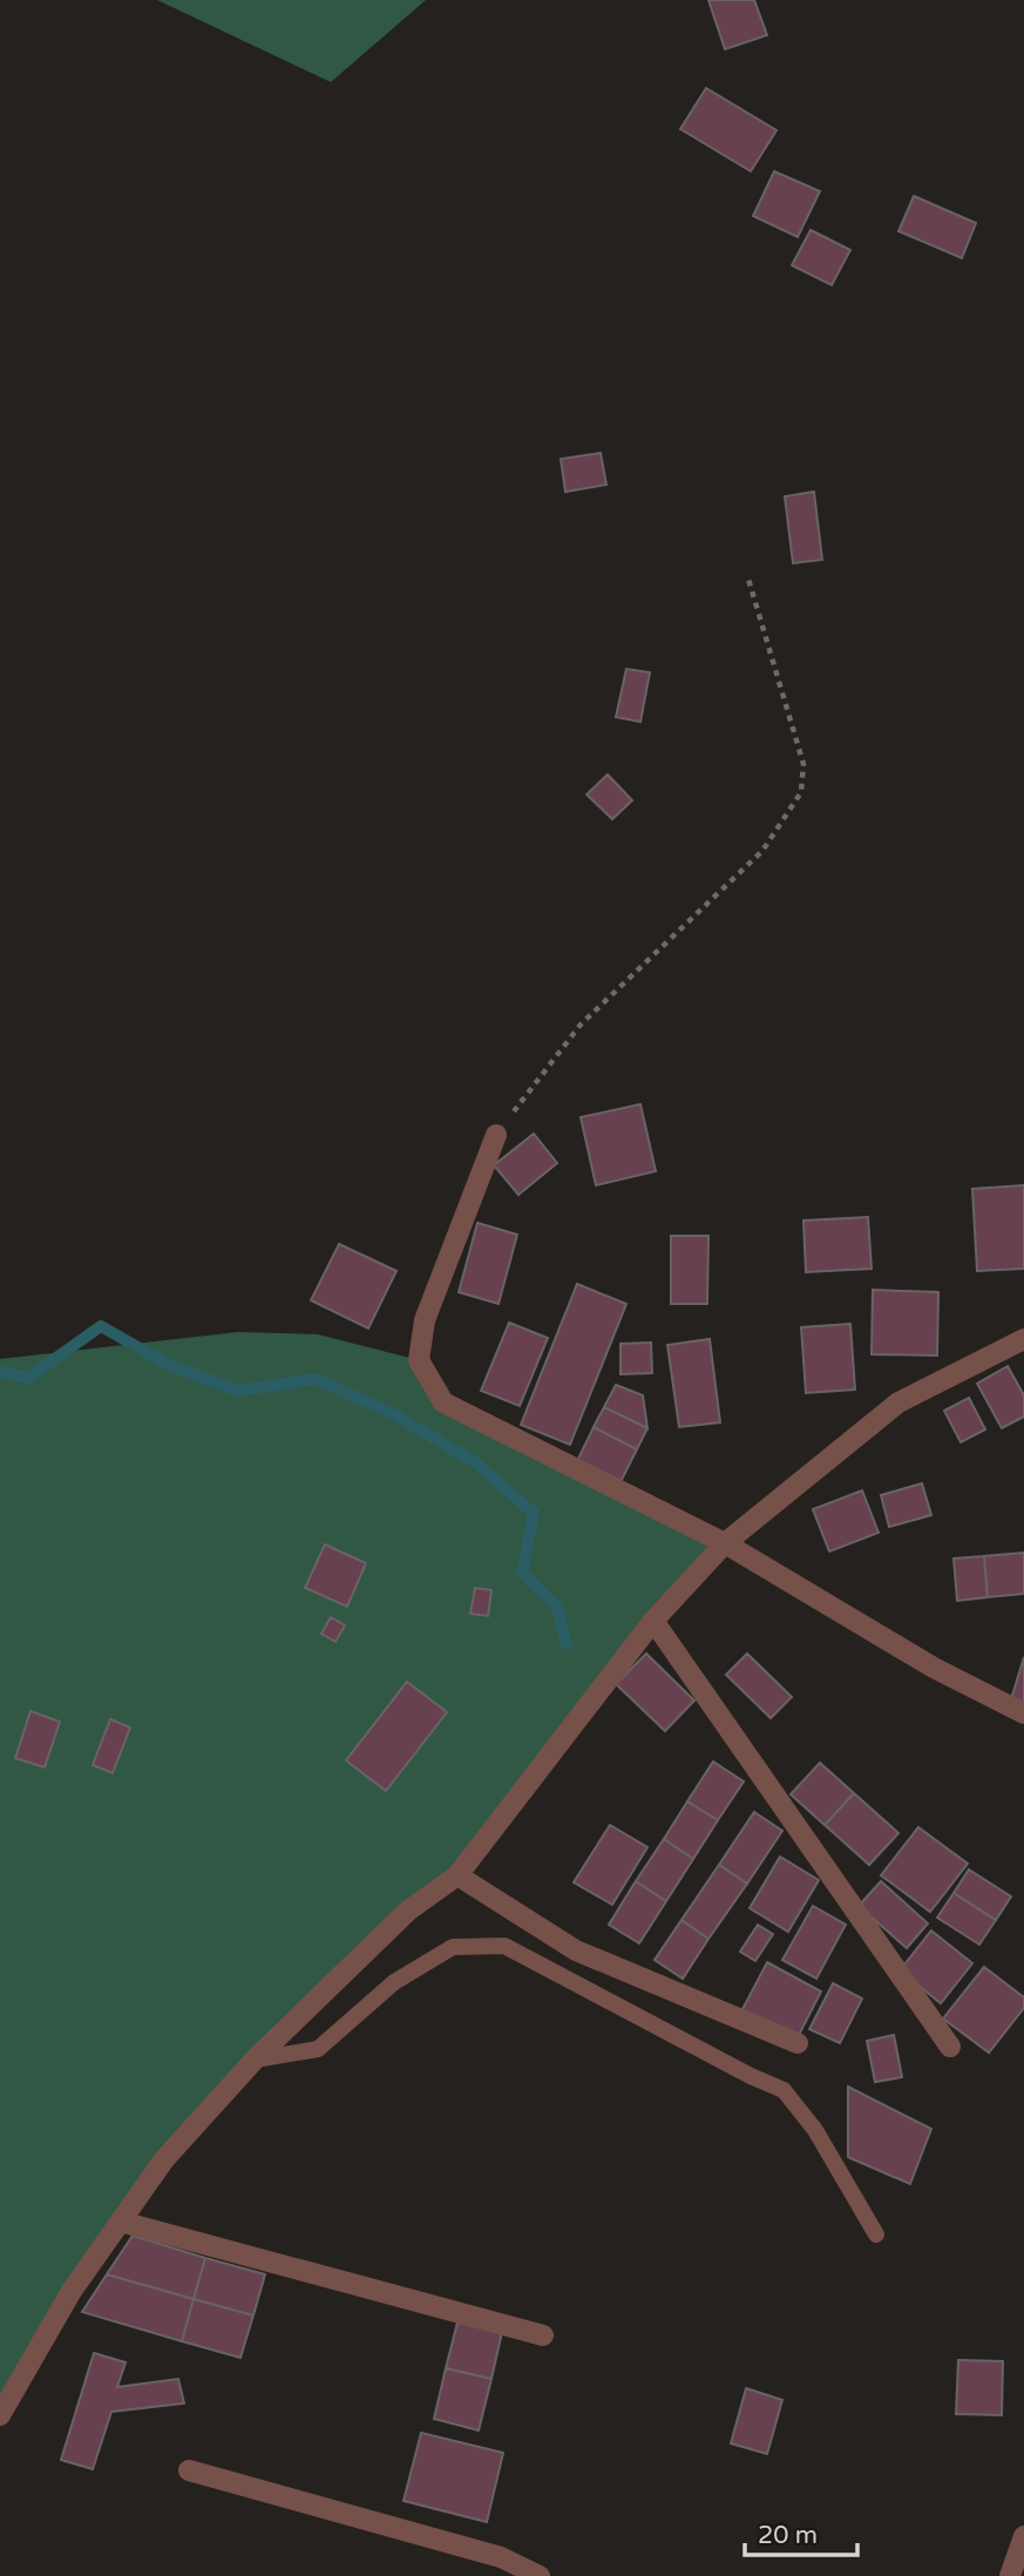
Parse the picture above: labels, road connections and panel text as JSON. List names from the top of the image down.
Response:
{
  "scale_bar": "20 m"
}
